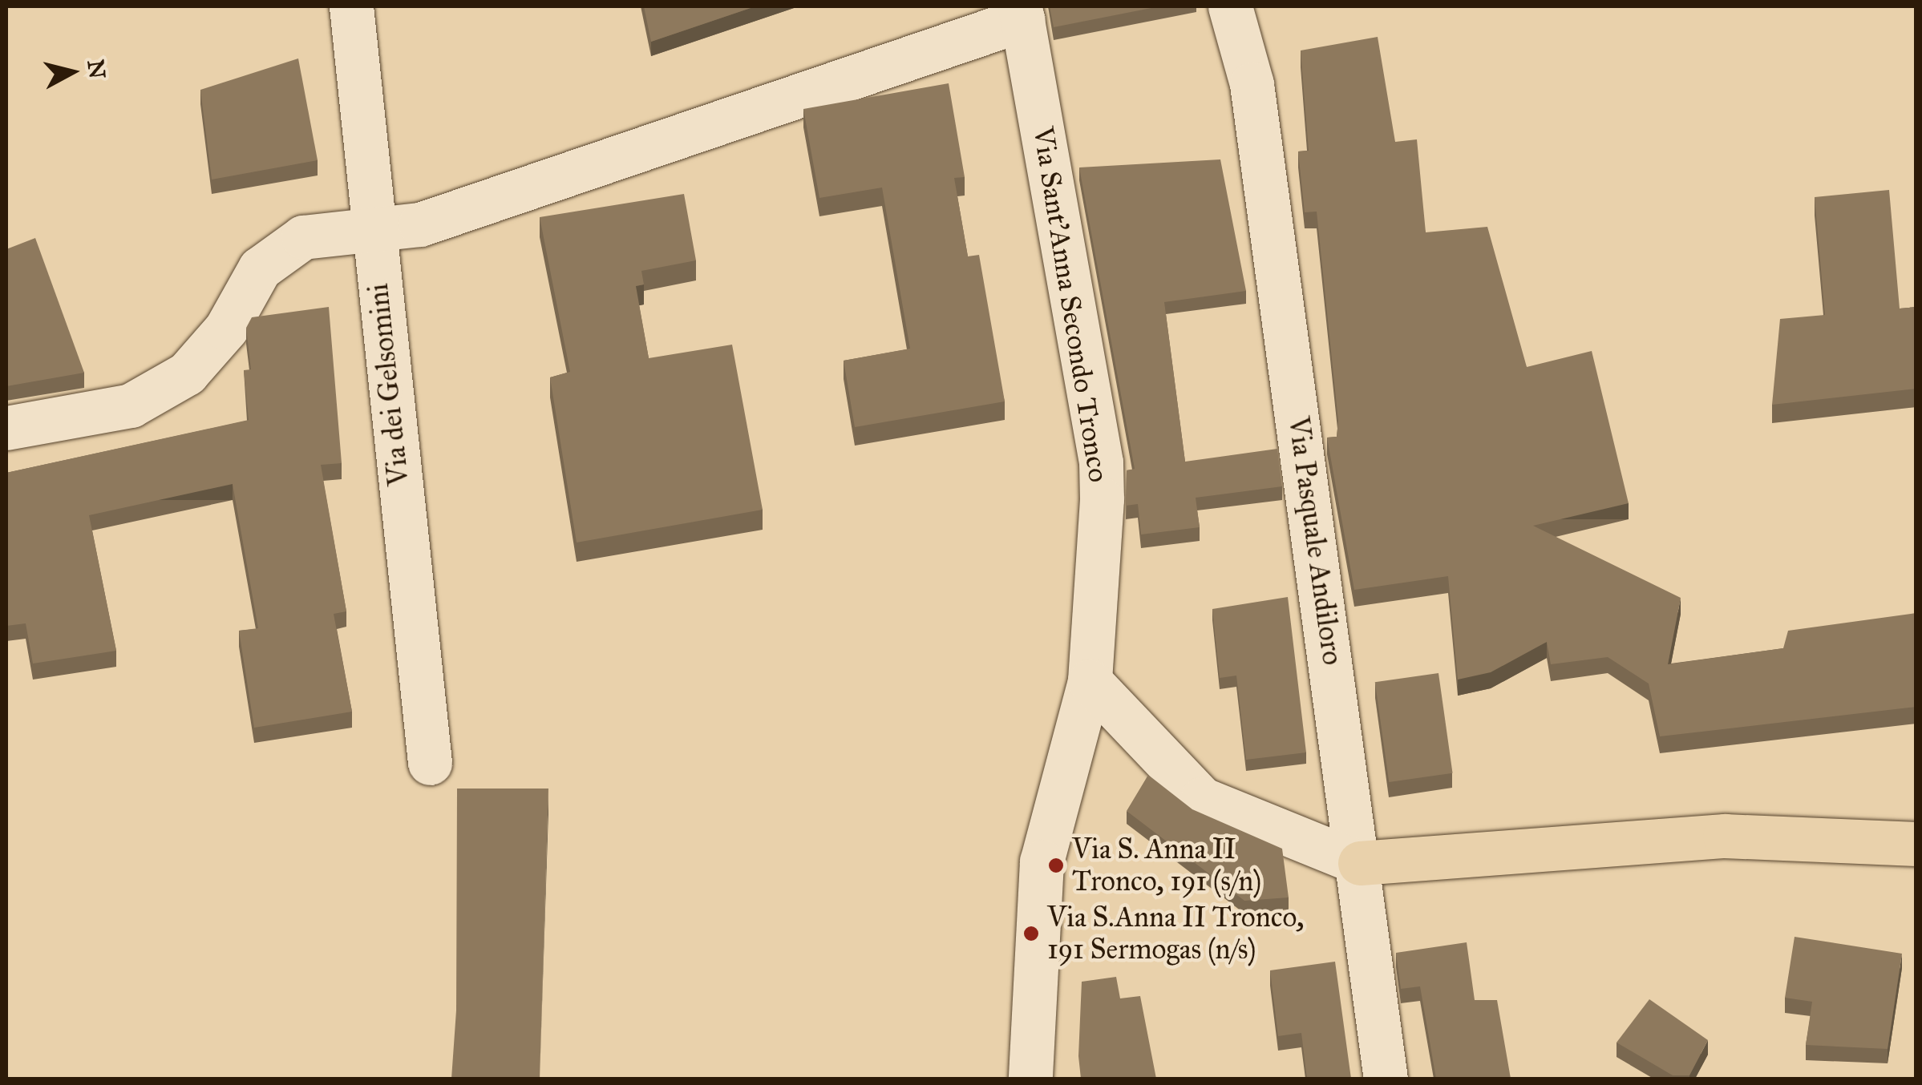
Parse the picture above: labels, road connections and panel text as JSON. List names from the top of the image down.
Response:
{
  "streets": {
    "street": ["Via Sant'Anna Secondo Tronco", "Via dei Gelsomini", "Via Pasquale Andiloro"]
  },
  "places": ["Via S. Anna II Tronco, 191 (s/n)", "Via S.Anna II Tronco, 191 Sermogas (n/s)"],
  "north": "right"
}
